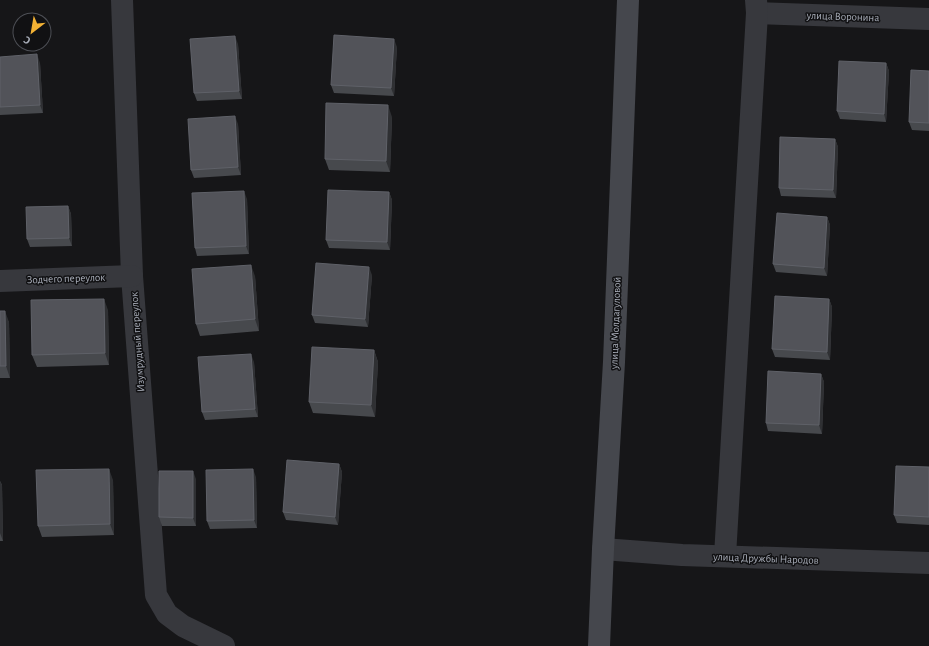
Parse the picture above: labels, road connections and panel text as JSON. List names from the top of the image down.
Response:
{
  "streets": {
    "street": [
      "улица Воронина",
      "Зодчего переулок",
      "улица Молдагуловой",
      "Изумрудный переулок",
      "улица Дружбы Народов"
    ]
  },
  "crossings": [
    ["Зодчего переулок", "Изумрудный переулок"],
    ["улица Молдагуловой", "улица Дружбы Народов"]
  ],
  "north": "bottom left"
}
